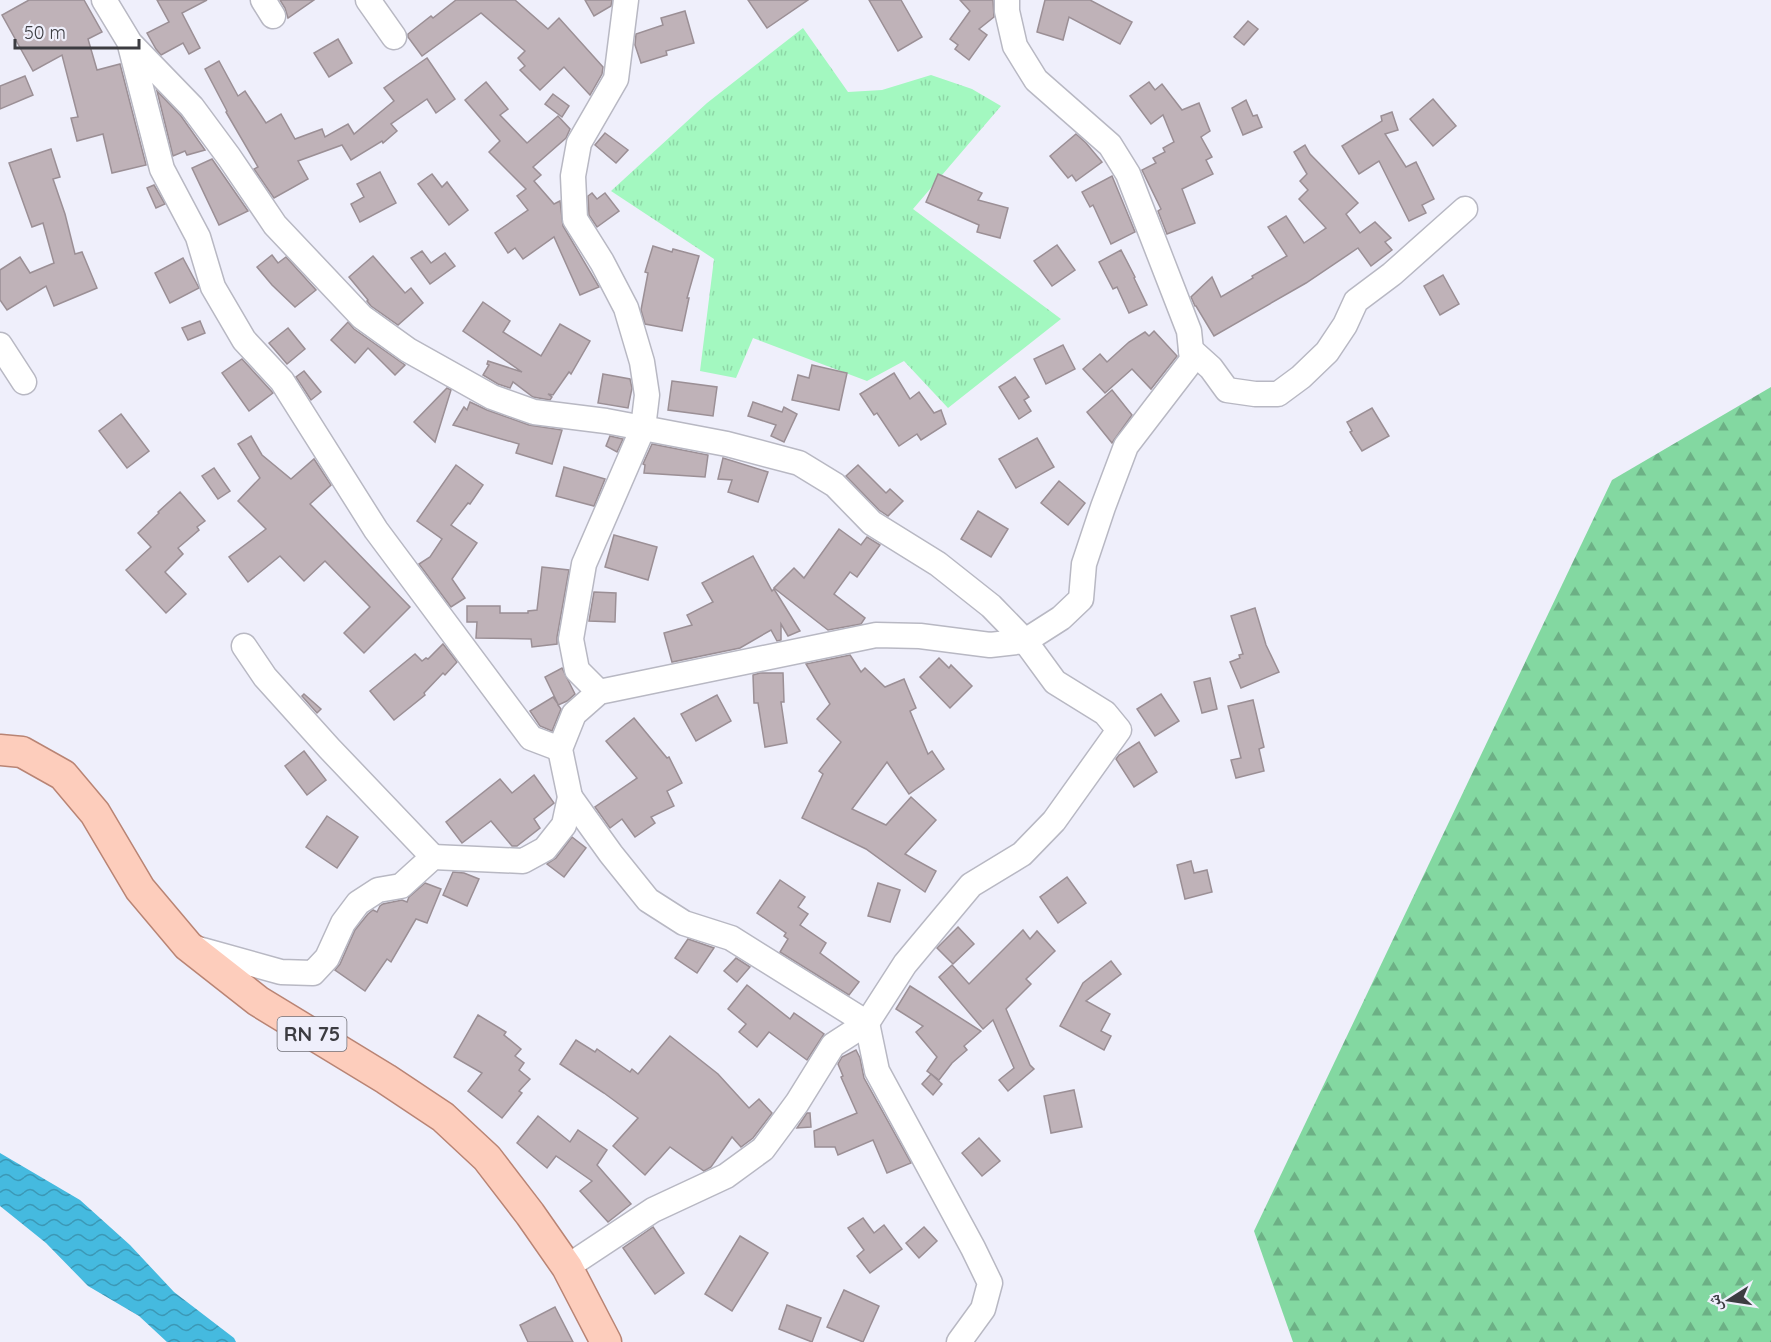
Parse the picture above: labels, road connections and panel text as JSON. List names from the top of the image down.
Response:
{
  "streets": {
    "main road": ["RN 75"]
  },
  "scale_bar": "50 m",
  "north": "left"
}
